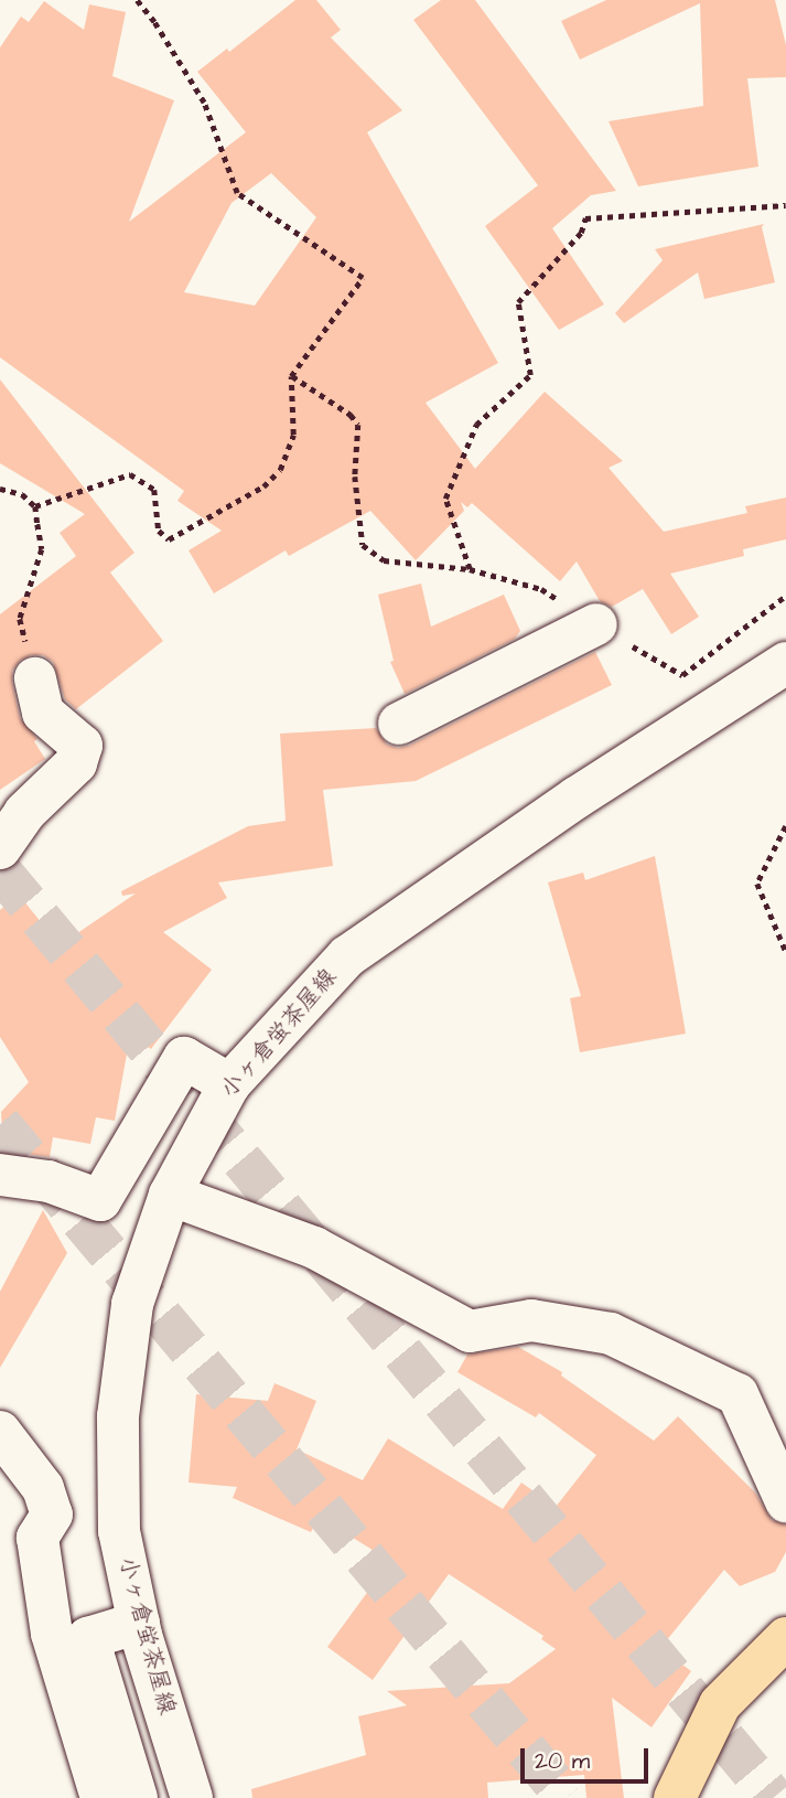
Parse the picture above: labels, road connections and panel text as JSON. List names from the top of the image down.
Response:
{
  "streets": {
    "street": ["小ヶ倉蛍茶屋線"]
  },
  "scale_bar": "20 m"
}
